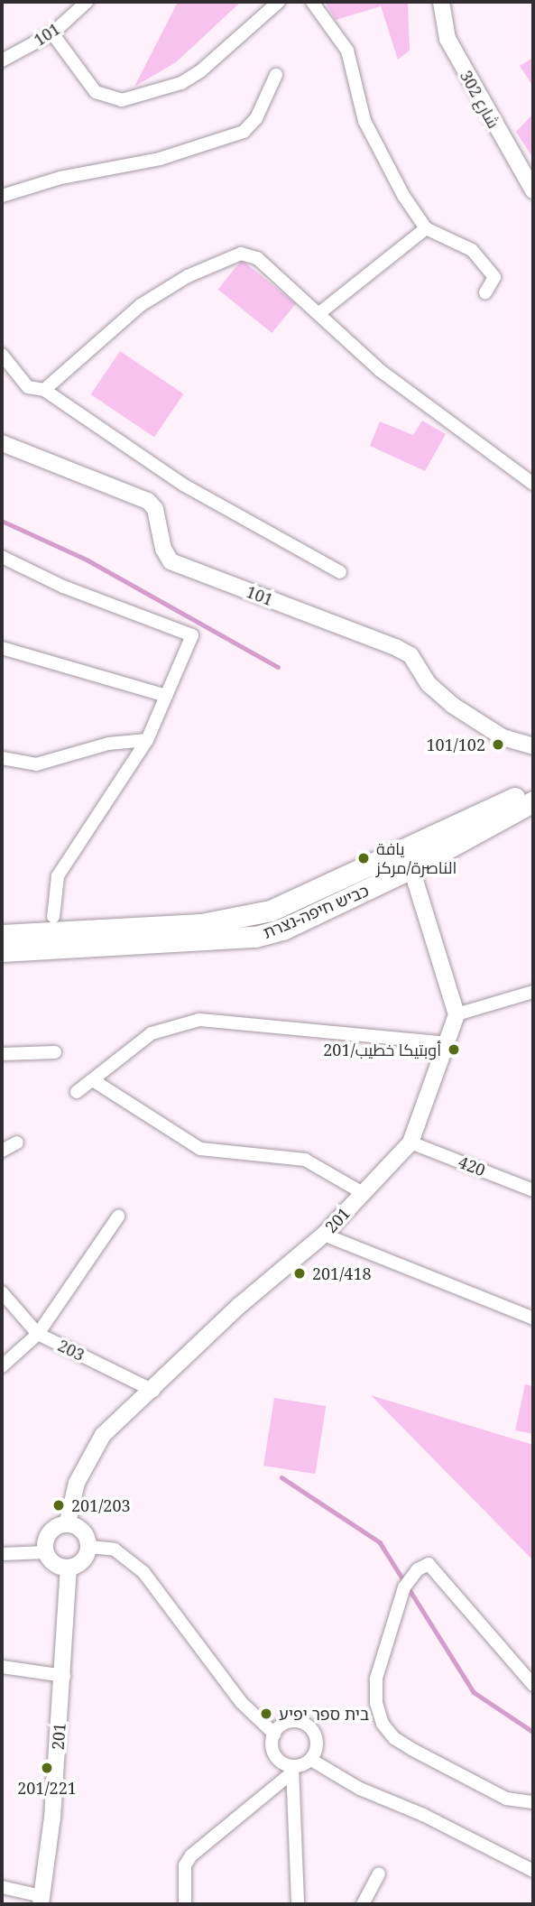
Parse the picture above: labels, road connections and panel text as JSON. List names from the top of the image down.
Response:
{
  "streets": {
    "highway": ["כביש חיפה-נצרת"],
    "street": [
      "101",
      "شارع 302",
      "420",
      "201",
      "203"
    ]
  },
  "crossings": [
    ["420", "201"],
    ["201", "203"]
  ],
  "places": [
    "101/102",
    "يافة الناصرة/مركز",
    "أوبتيكا خطيب/201",
    "201/418",
    "201/203",
    "בית ספר יפיע",
    "201/221"
  ]
}
